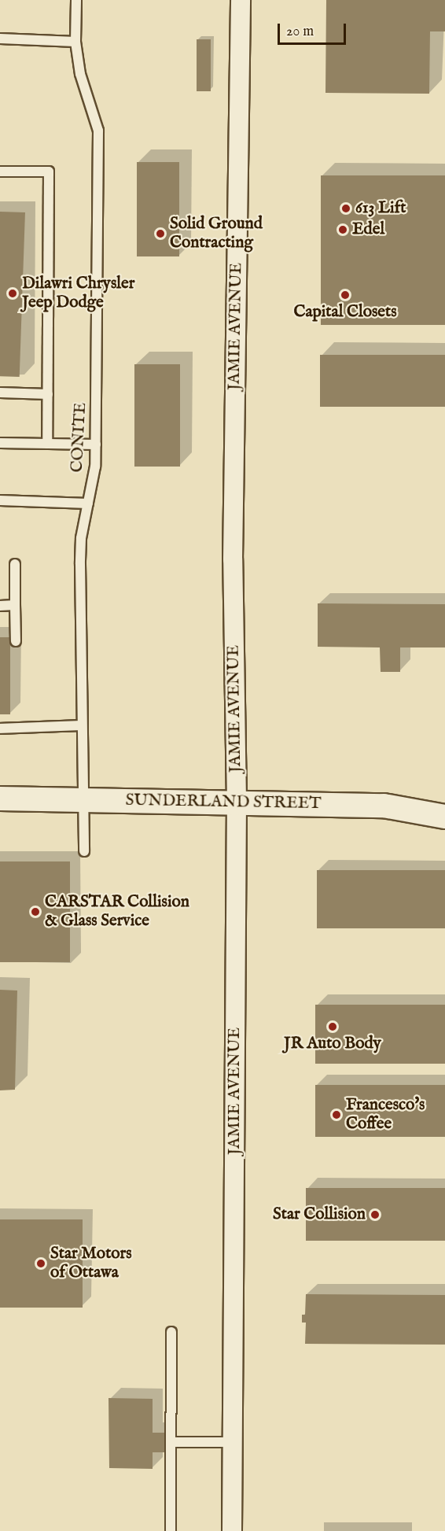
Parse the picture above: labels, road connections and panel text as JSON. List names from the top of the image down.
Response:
{
  "streets": {
    "street": ["JAMIE AVENUE", "SUNDERLAND STREET"],
    "lane": ["CONITE"]
  },
  "crossings": [
    ["JAMIE AVENUE", "SUNDERLAND STREET"],
    ["CONITE", "SUNDERLAND STREET"]
  ],
  "places": [
    "613 Lift",
    "Edel",
    "Solid Ground Contracting",
    "Dilawri Chrysler Jeep Dodge",
    "Capital Closets",
    "CARSTAR Collision & Glass Service",
    "JR Auto Body",
    "Francesco's Coffee",
    "Star Collision",
    "Star Motors of Ottawa"
  ],
  "scale_bar": "20 m"
}
